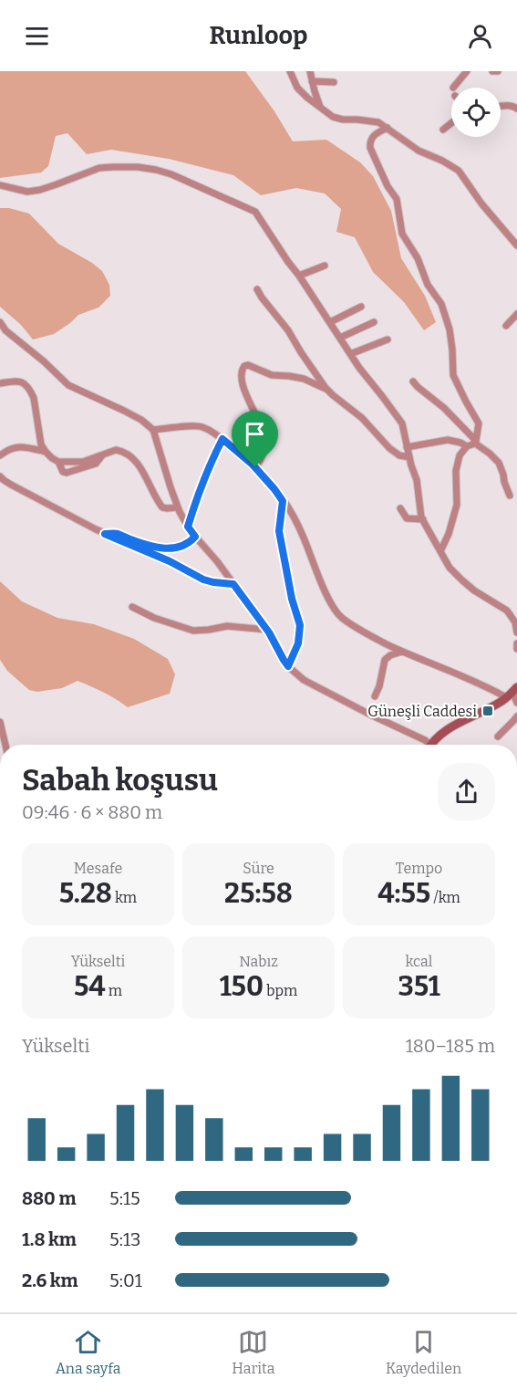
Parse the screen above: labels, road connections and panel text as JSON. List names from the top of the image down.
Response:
{
  "places": {
    "transit": ["Güneşli Caddesi"]
  },
  "page": {
    "header": "Runloop",
    "heading": ["Sabah koşusu", "09:46 · 6 × 880 m"],
    "stats": [
      ["Mesafe", "5.28 km"],
      ["Süre", "25:58"],
      ["Tempo", "4:55 /km"],
      ["Yükselti", "54 m"],
      ["Nabız", "150 bpm"],
      ["kcal", "351"]
    ],
    "chart": ["Yükselti", "180–185 m"],
    "list": [
      {
        "name": "880 m",
        "note": "5:15"
      },
      {
        "name": "1.8 km",
        "note": "5:13"
      },
      {
        "name": "2.6 km",
        "note": "5:01"
      }
    ],
    "tabs": ["Ana sayfa", "Harita", "Kaydedilen"]
  }
}
